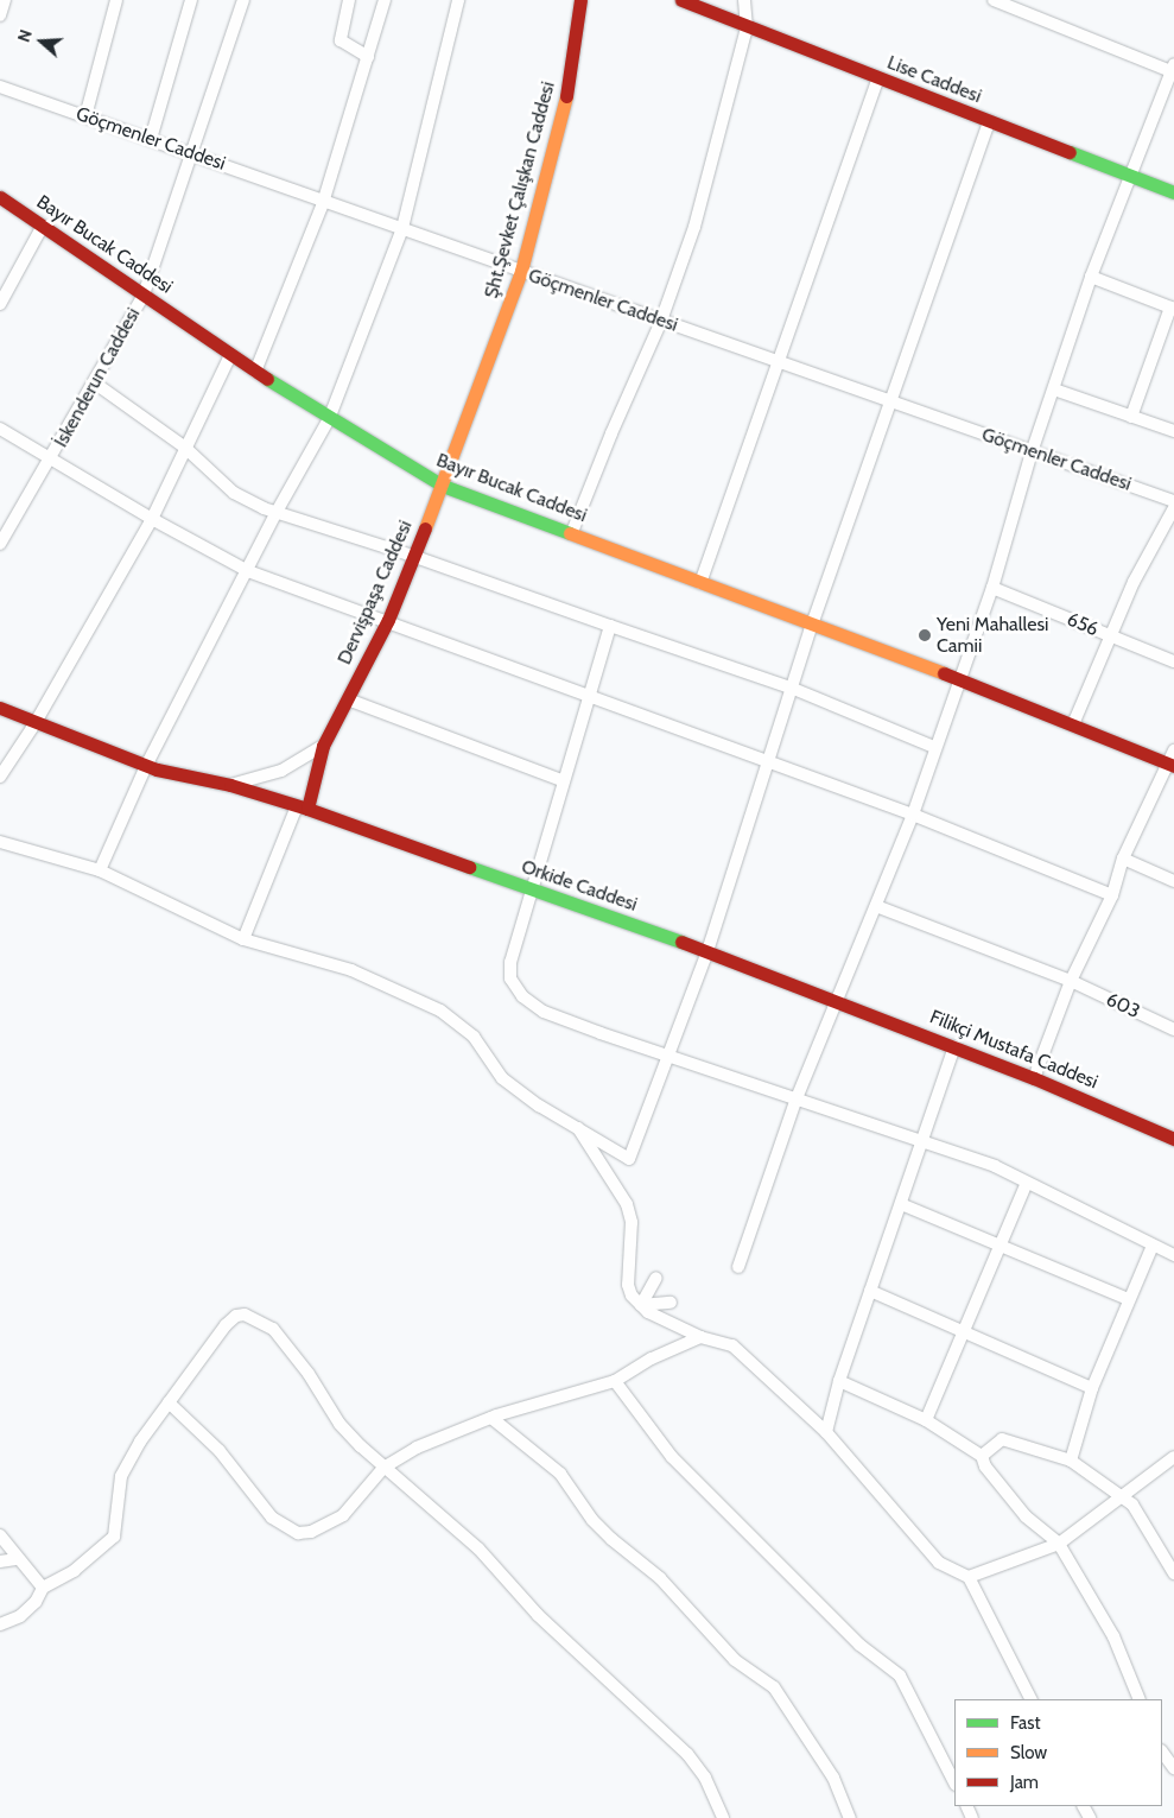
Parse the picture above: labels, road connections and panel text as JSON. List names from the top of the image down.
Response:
{
  "streets": {
    "street": [
      "Lise Caddesi",
      "Göçmenler Caddesi",
      "Şht.Şevket Çalışkan Caddesi",
      "Bayır Bucak Caddesi",
      "İskenderun Caddesi",
      "Dervişpaşa Caddesi",
      "656",
      "Orkide Caddesi",
      "603",
      "Filikçi Mustafa Caddesi"
    ]
  },
  "crossings": [
    ["Göçmenler Caddesi", "Şht.Şevket Çalışkan Caddesi"],
    ["Göçmenler Caddesi", "İskenderun Caddesi"],
    ["Şht.Şevket Çalışkan Caddesi", "Bayır Bucak Caddesi"],
    ["Şht.Şevket Çalışkan Caddesi", "Dervişpaşa Caddesi"],
    ["Bayır Bucak Caddesi", "İskenderun Caddesi"],
    ["Bayır Bucak Caddesi", "Dervişpaşa Caddesi"],
    ["Dervişpaşa Caddesi", "Orkide Caddesi"],
    ["Orkide Caddesi", "Filikçi Mustafa Caddesi"]
  ],
  "places": ["Yeni Mahallesi Camii"],
  "legend": ["Fast", "Slow", "Jam"],
  "north": "left"
}
